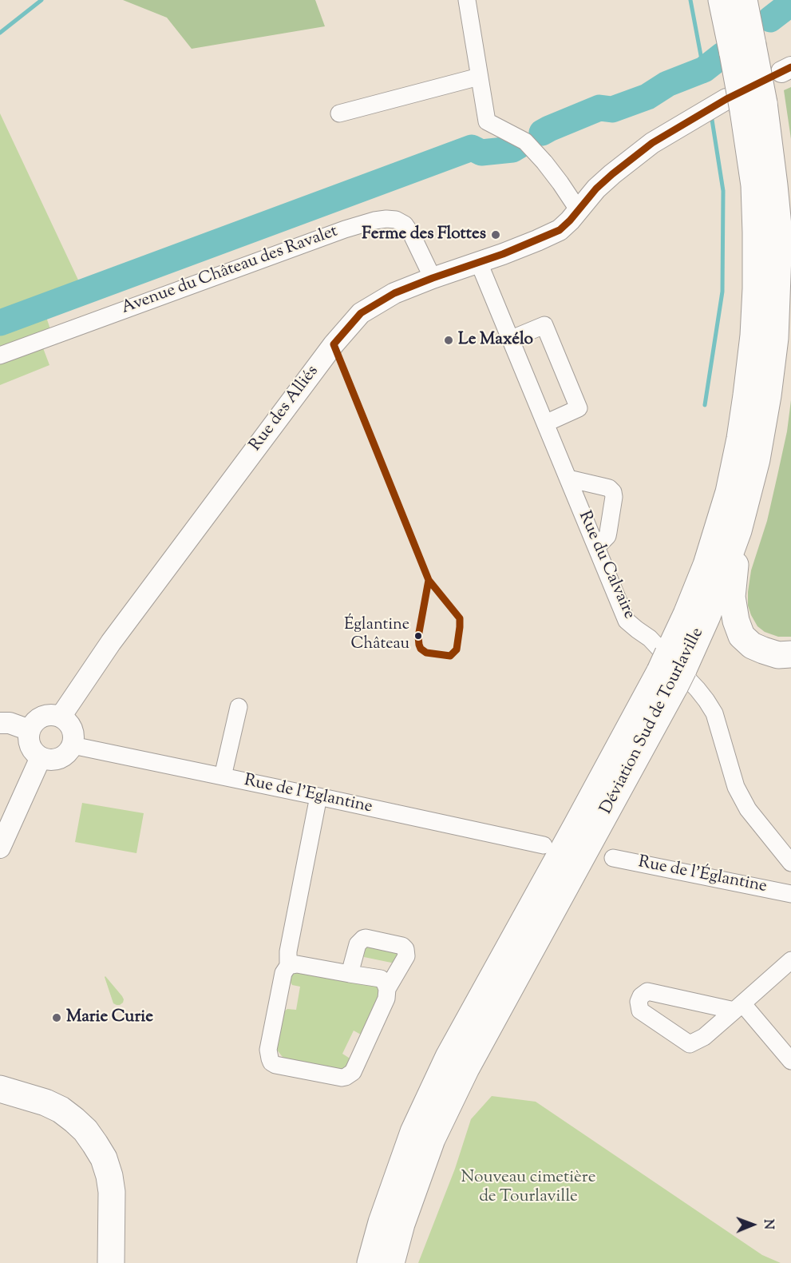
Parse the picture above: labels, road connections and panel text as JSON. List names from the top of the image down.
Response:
{
  "streets": {
    "highway": ["Déviation Sud de Tourlaville"],
    "street": [
      "Avenue du Château des Ravalet",
      "Rue des Alliés",
      "Rue du Calvaire",
      "Rue de l'Eglantine",
      "Rue de l'Églantine"
    ]
  },
  "crossings": [
    ["Avenue du Château des Ravalet", "Rue des Alliés"],
    ["Rue des Alliés", "Rue du Calvaire"],
    ["Rue des Alliés", "Déviation Sud de Tourlaville"],
    ["Rue des Alliés", "Rue de l'Eglantine"]
  ],
  "parks": ["Nouveau cimetière de Tourlaville"],
  "places": [
    "Ferme des Flottes",
    "Le Maxélo",
    "Églantine Château",
    "Marie Curie"
  ],
  "north": "right"
}
